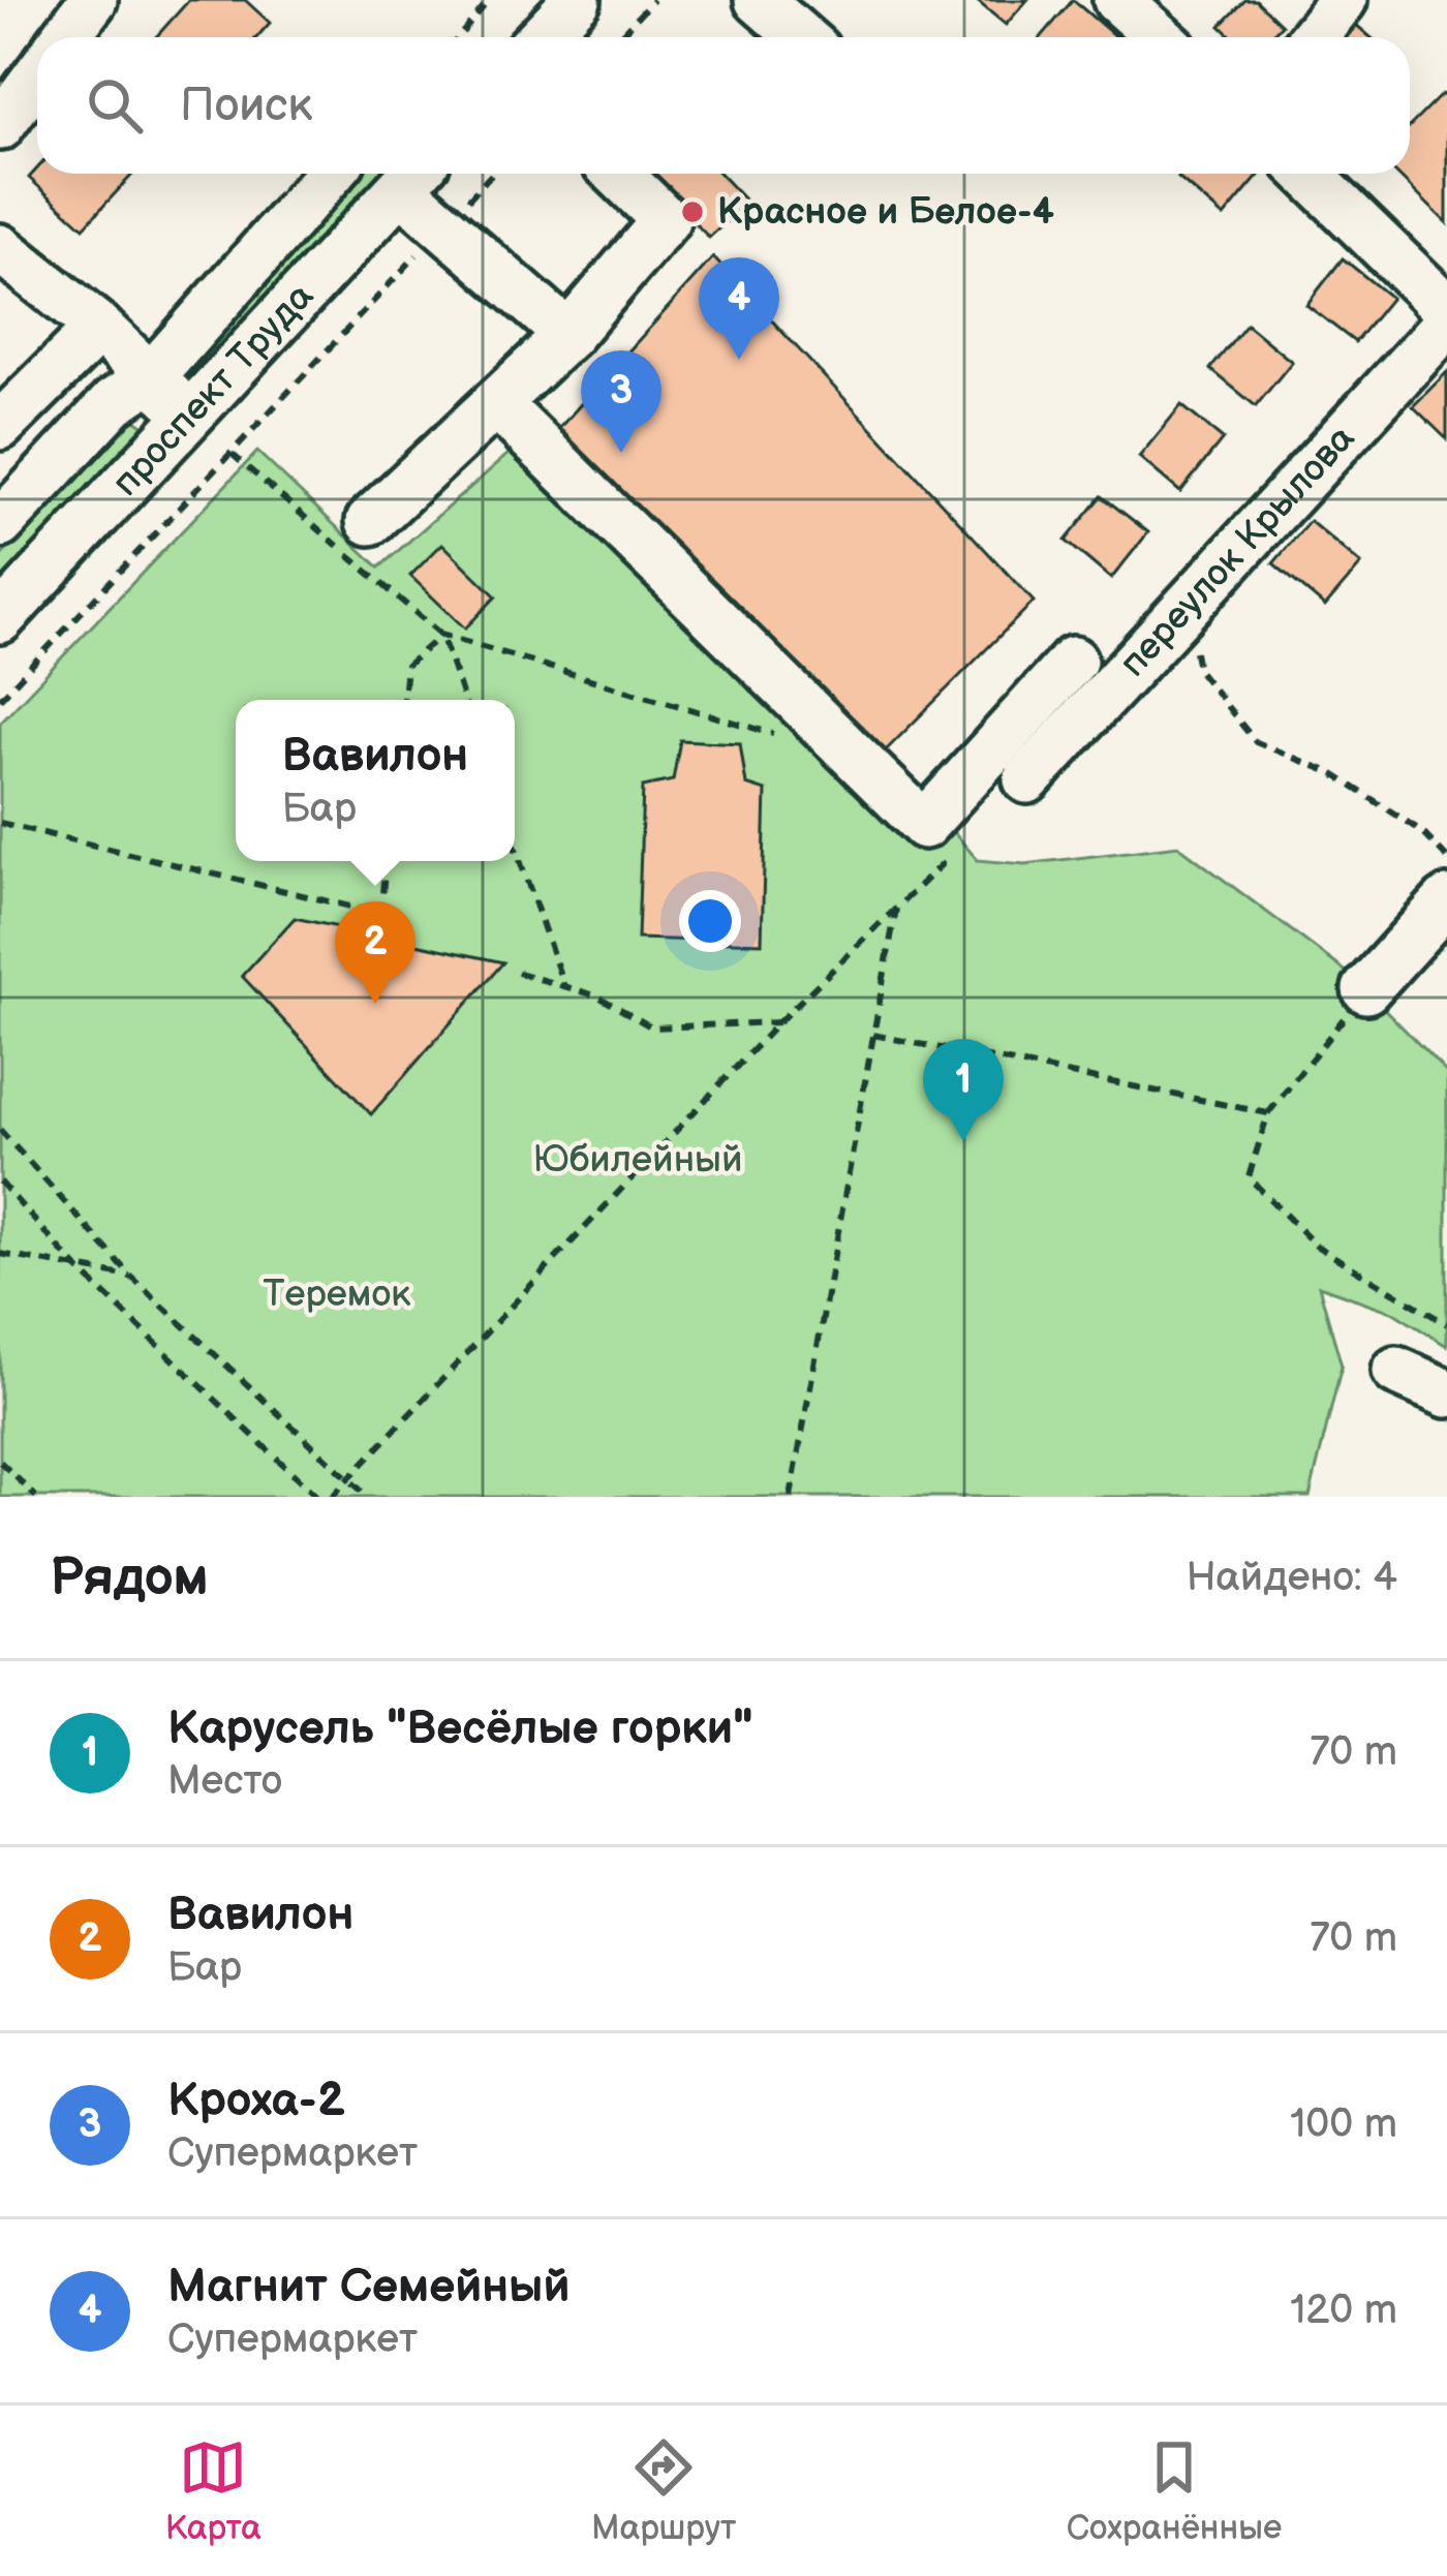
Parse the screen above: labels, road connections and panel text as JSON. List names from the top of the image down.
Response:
{
  "streets": {
    "street": ["проспект Труда", "переулок Крылова"]
  },
  "parks": ["Юбилейный", "Теремок"],
  "places": ["Красное и Белое-4"],
  "page": {
    "search": "Поиск",
    "pins": [
      "4",
      "3",
      "2",
      "1"
    ],
    "popup": ["Вавилон", "Бар"],
    "heading": ["Рядом", "Найдено: 4"],
    "list": [
      {
        "mark": "1",
        "name": "Карусель \"Весёлые горки\"",
        "note": "Место",
        "value": "70 m"
      },
      {
        "mark": "2",
        "name": "Вавилон",
        "note": "Бар",
        "value": "70 m"
      },
      {
        "mark": "3",
        "name": "Кроха-2",
        "note": "Супермаркет",
        "value": "100 m"
      },
      {
        "mark": "4",
        "name": "Магнит Семейный",
        "note": "Супермаркет",
        "value": "120 m"
      }
    ],
    "nav": ["Карта", "Маршрут", "Сохранённые"]
  }
}
